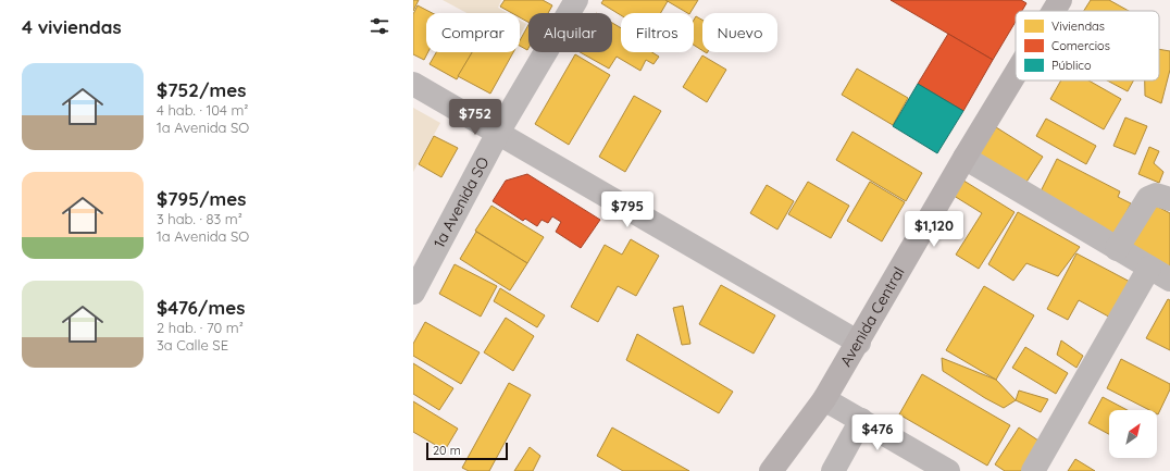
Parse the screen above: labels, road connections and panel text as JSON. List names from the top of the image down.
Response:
{
  "streets": {
    "main road": ["Avenida Central"],
    "street": ["1a Avenida SO"]
  },
  "legend": ["Viviendas", "Comercios", "Público"],
  "scale_bar": "20 m",
  "north": "top right",
  "page": {
    "heading": "4 viviendas",
    "chip": [
      "Comprar",
      "Alquilar",
      "Filtros",
      "Nuevo"
    ],
    "list": [
      {
        "name": "$752/mes",
        "note": "4 hab. · 104 m² · 1a Avenida SO"
      },
      {
        "name": "$795/mes",
        "note": "3 hab. · 83 m² · 1a Avenida SO"
      },
      {
        "name": "$476/mes",
        "note": "2 hab. · 70 m² · 3a Calle SE"
      }
    ],
    "price": [
      "$752",
      "$795",
      "$1,120",
      "$476"
    ],
    "scale": "20 m"
  }
}
